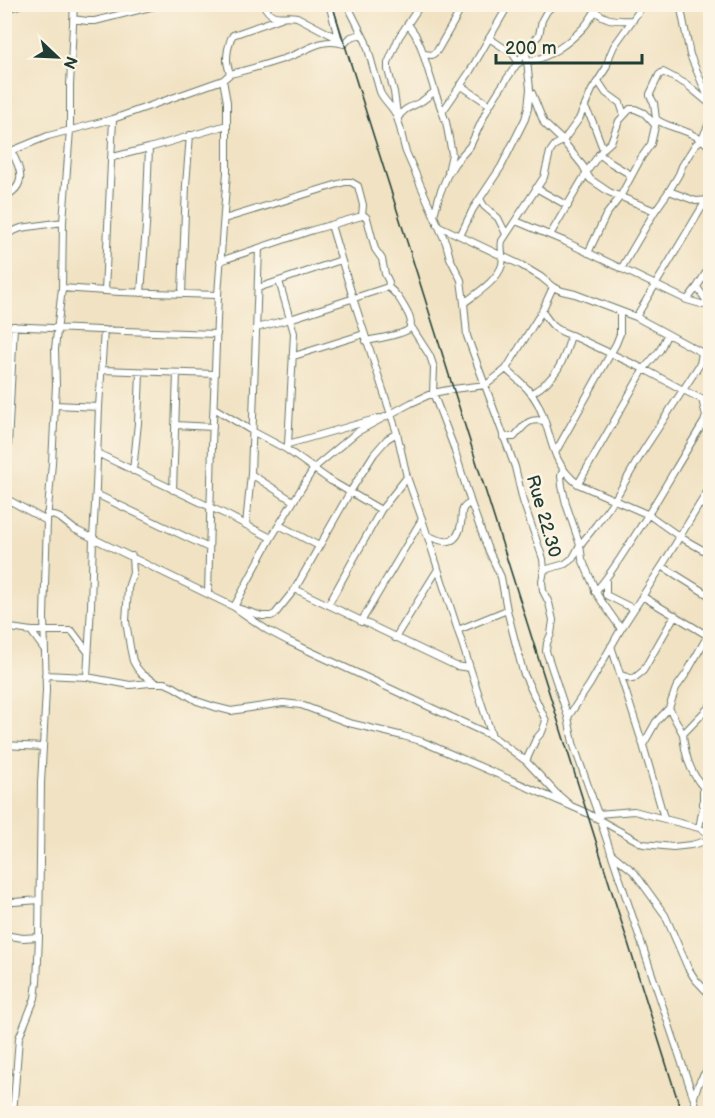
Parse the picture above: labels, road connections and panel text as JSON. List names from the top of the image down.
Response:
{
  "streets": {
    "street": ["Rue 22.30"]
  },
  "scale_bar": "200 m",
  "north": "bottom right"
}
